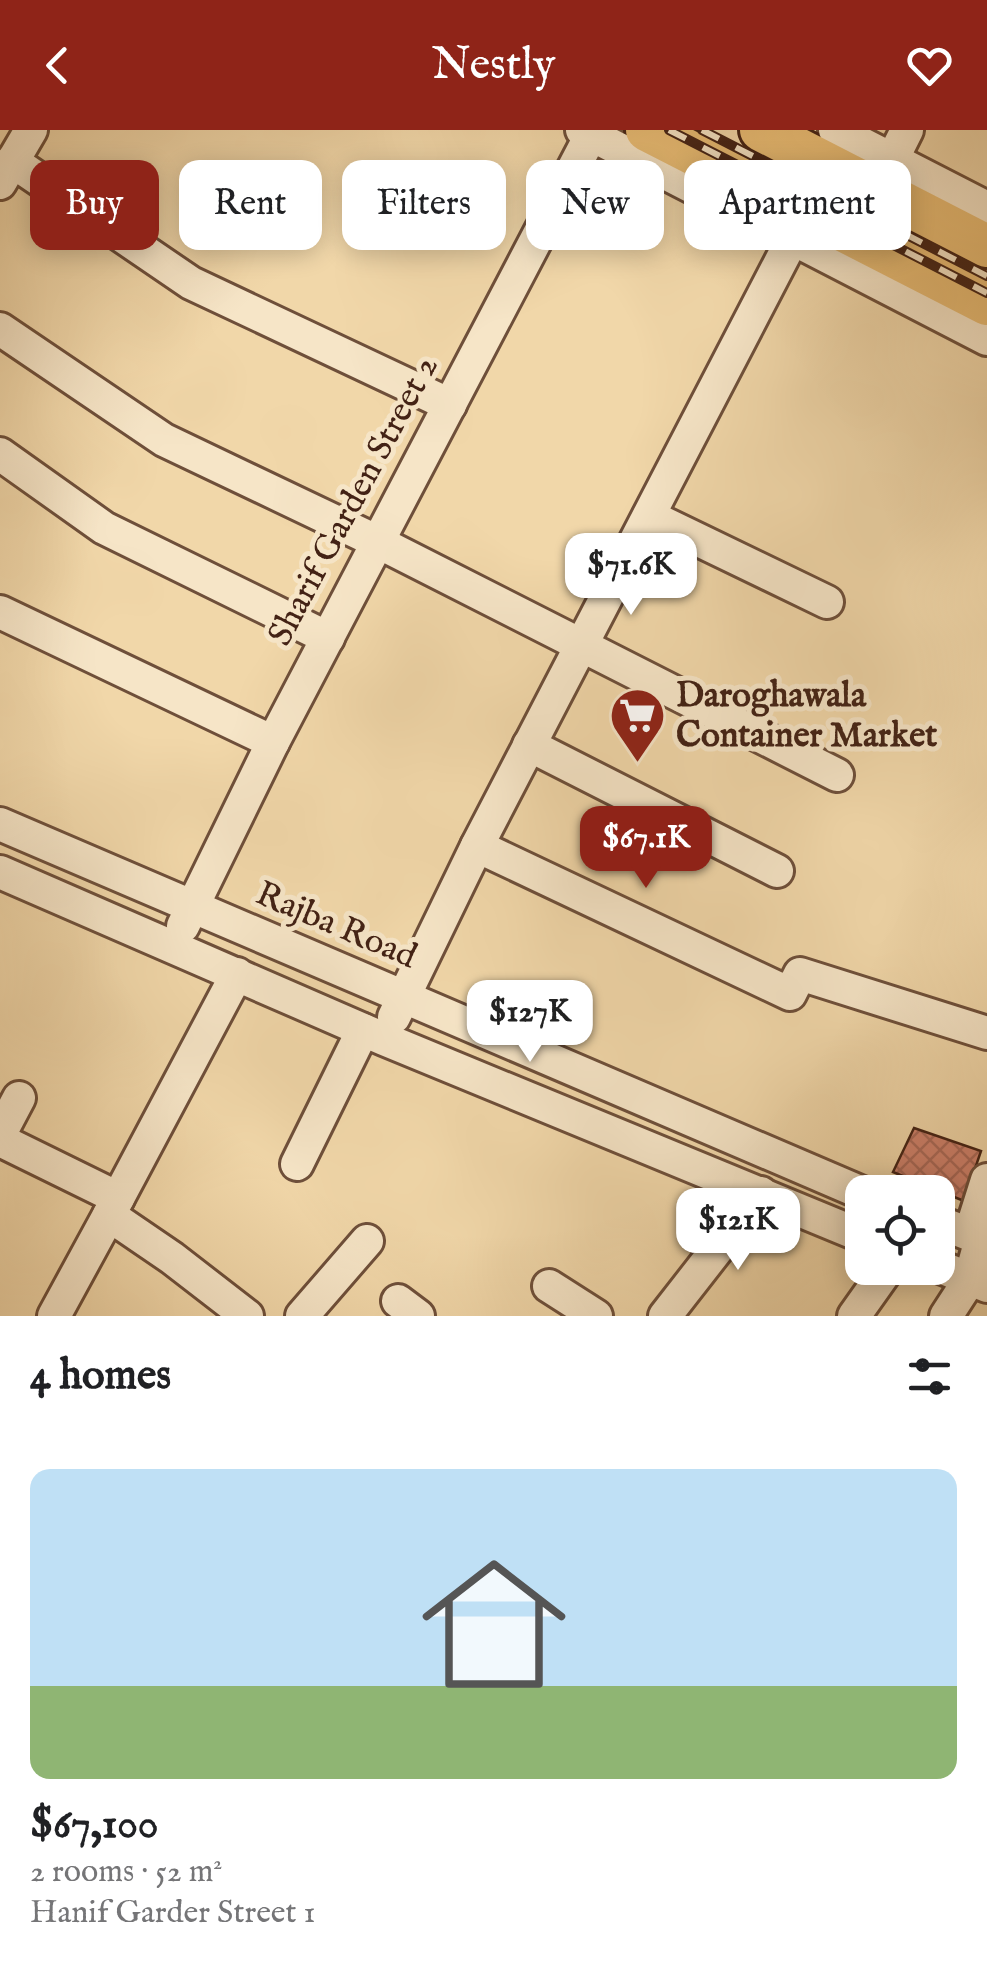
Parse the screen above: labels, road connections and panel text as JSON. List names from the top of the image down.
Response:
{
  "streets": {
    "street": ["Sharif Garden Street 2", "Rajba Road"]
  },
  "crossings": [
    ["Sharif Garden Street 2", "Rajba Road"]
  ],
  "places": {
    "supermarket": ["Daroghawala Container Market"]
  },
  "page": {
    "header": "Nestly",
    "chip": [
      "Buy",
      "Rent",
      "Filters",
      "New",
      "Apartment"
    ],
    "price": [
      "$71.6K",
      "$67.1K",
      "$127K",
      "$121K"
    ],
    "heading": "4 homes",
    "list": [
      {
        "name": "$67,100",
        "note": "2 rooms · 52 m² · Hanif Garder Street 1"
      }
    ]
  }
}
